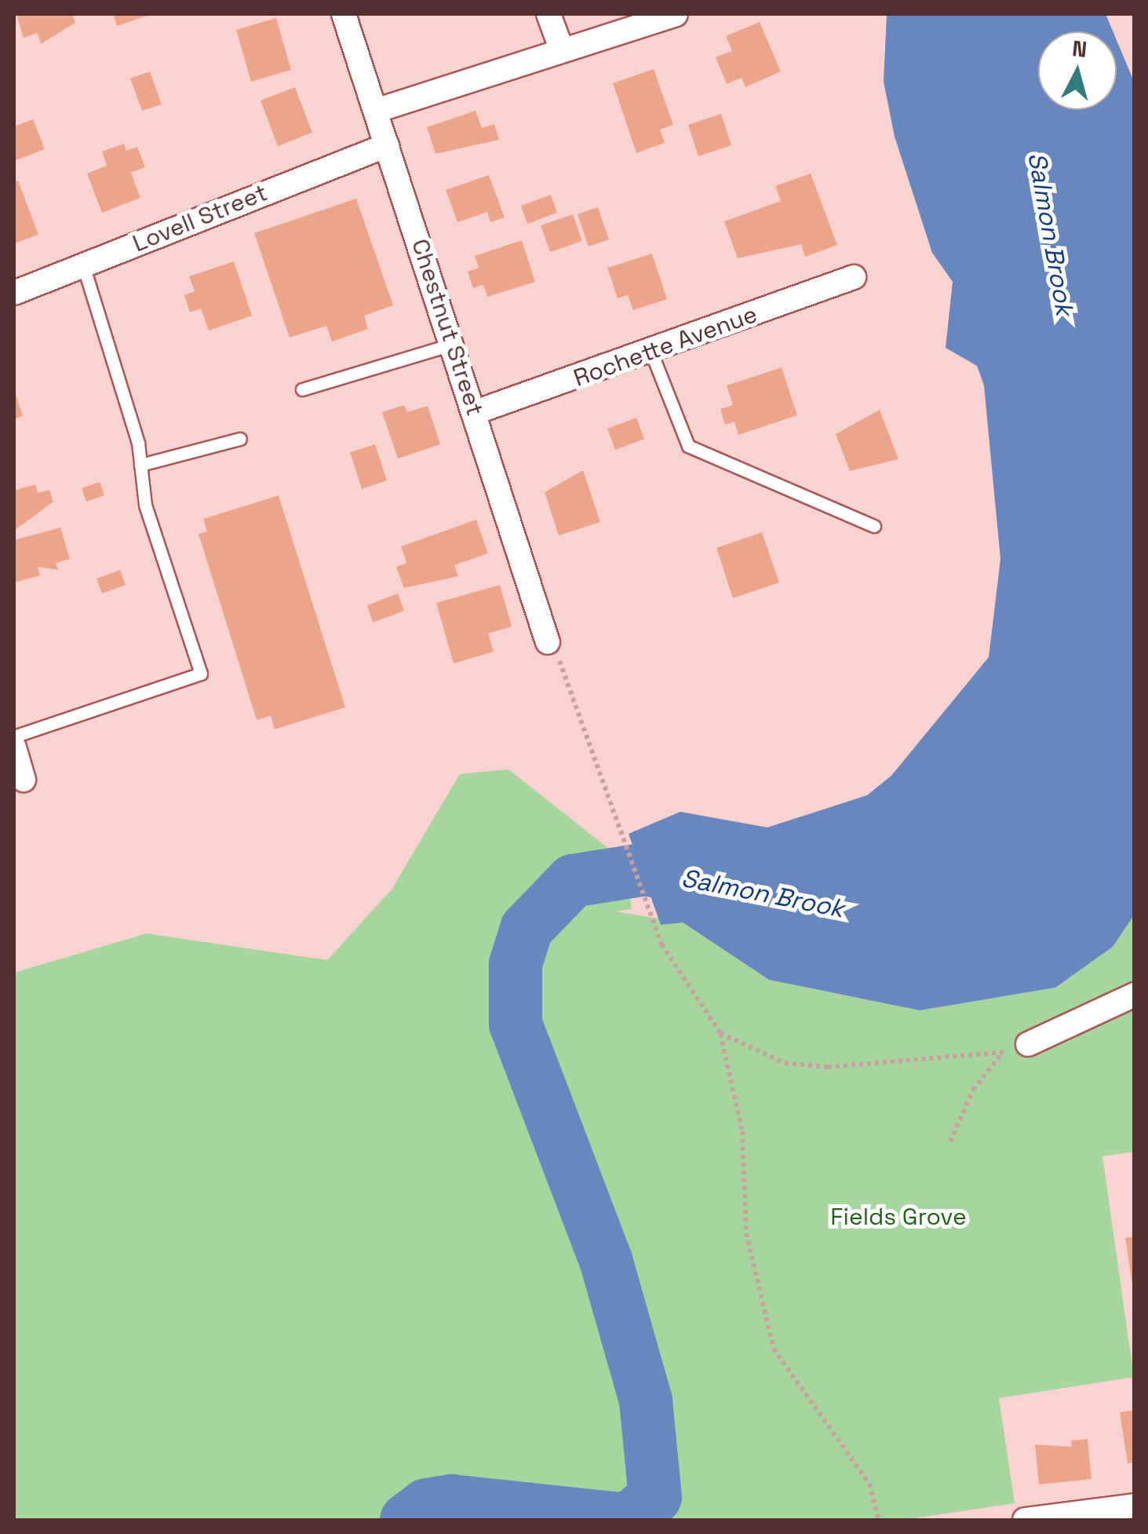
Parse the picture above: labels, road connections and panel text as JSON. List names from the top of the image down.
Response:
{
  "streets": {
    "street": ["Lovell Street", "Chestnut Street", "Rochette Avenue"]
  },
  "crossings": [
    ["Lovell Street", "Chestnut Street"],
    ["Chestnut Street", "Rochette Avenue"]
  ],
  "water": ["Salmon Brook"],
  "parks": ["Fields Grove"],
  "north": "top"
}
